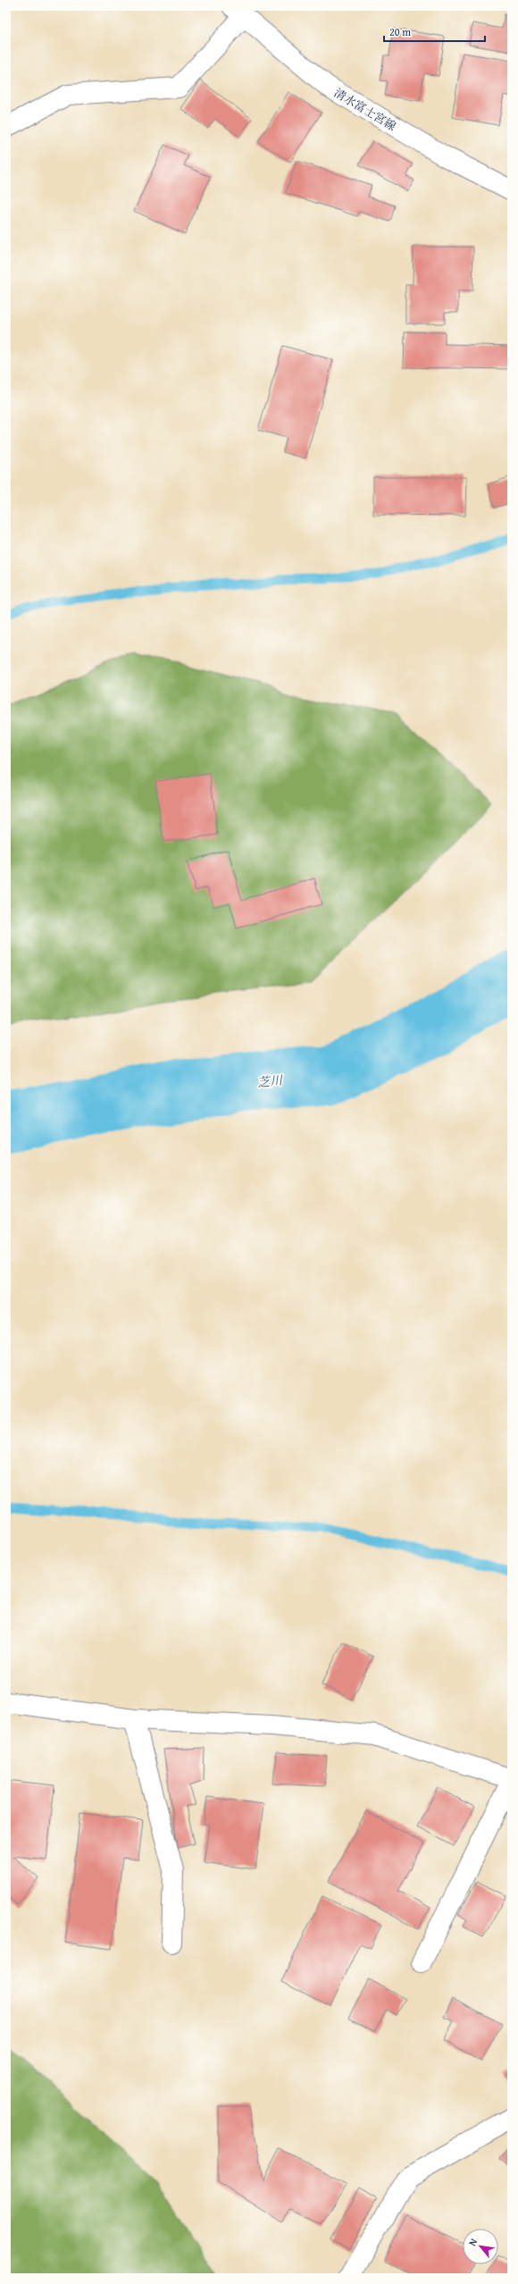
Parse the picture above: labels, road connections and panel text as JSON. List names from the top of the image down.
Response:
{
  "streets": {
    "street": ["清水富士宮線"]
  },
  "water": ["芝川"],
  "scale_bar": "20 m",
  "north": "top left"
}
